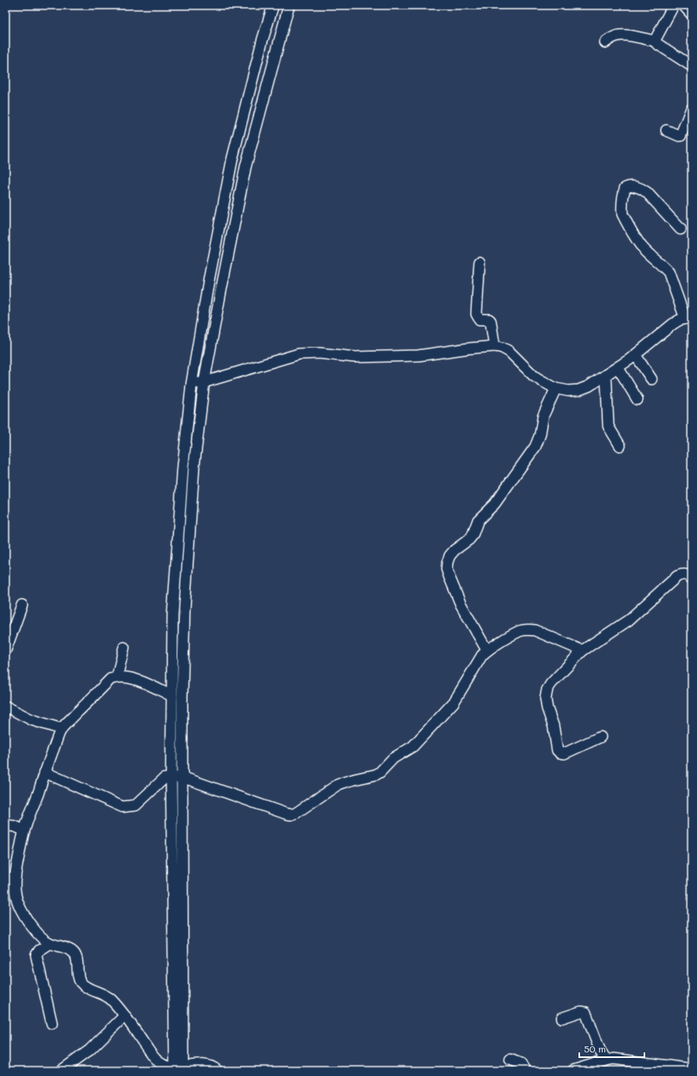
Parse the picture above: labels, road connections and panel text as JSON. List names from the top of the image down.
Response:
{
  "scale_bar": "50 m"
}
